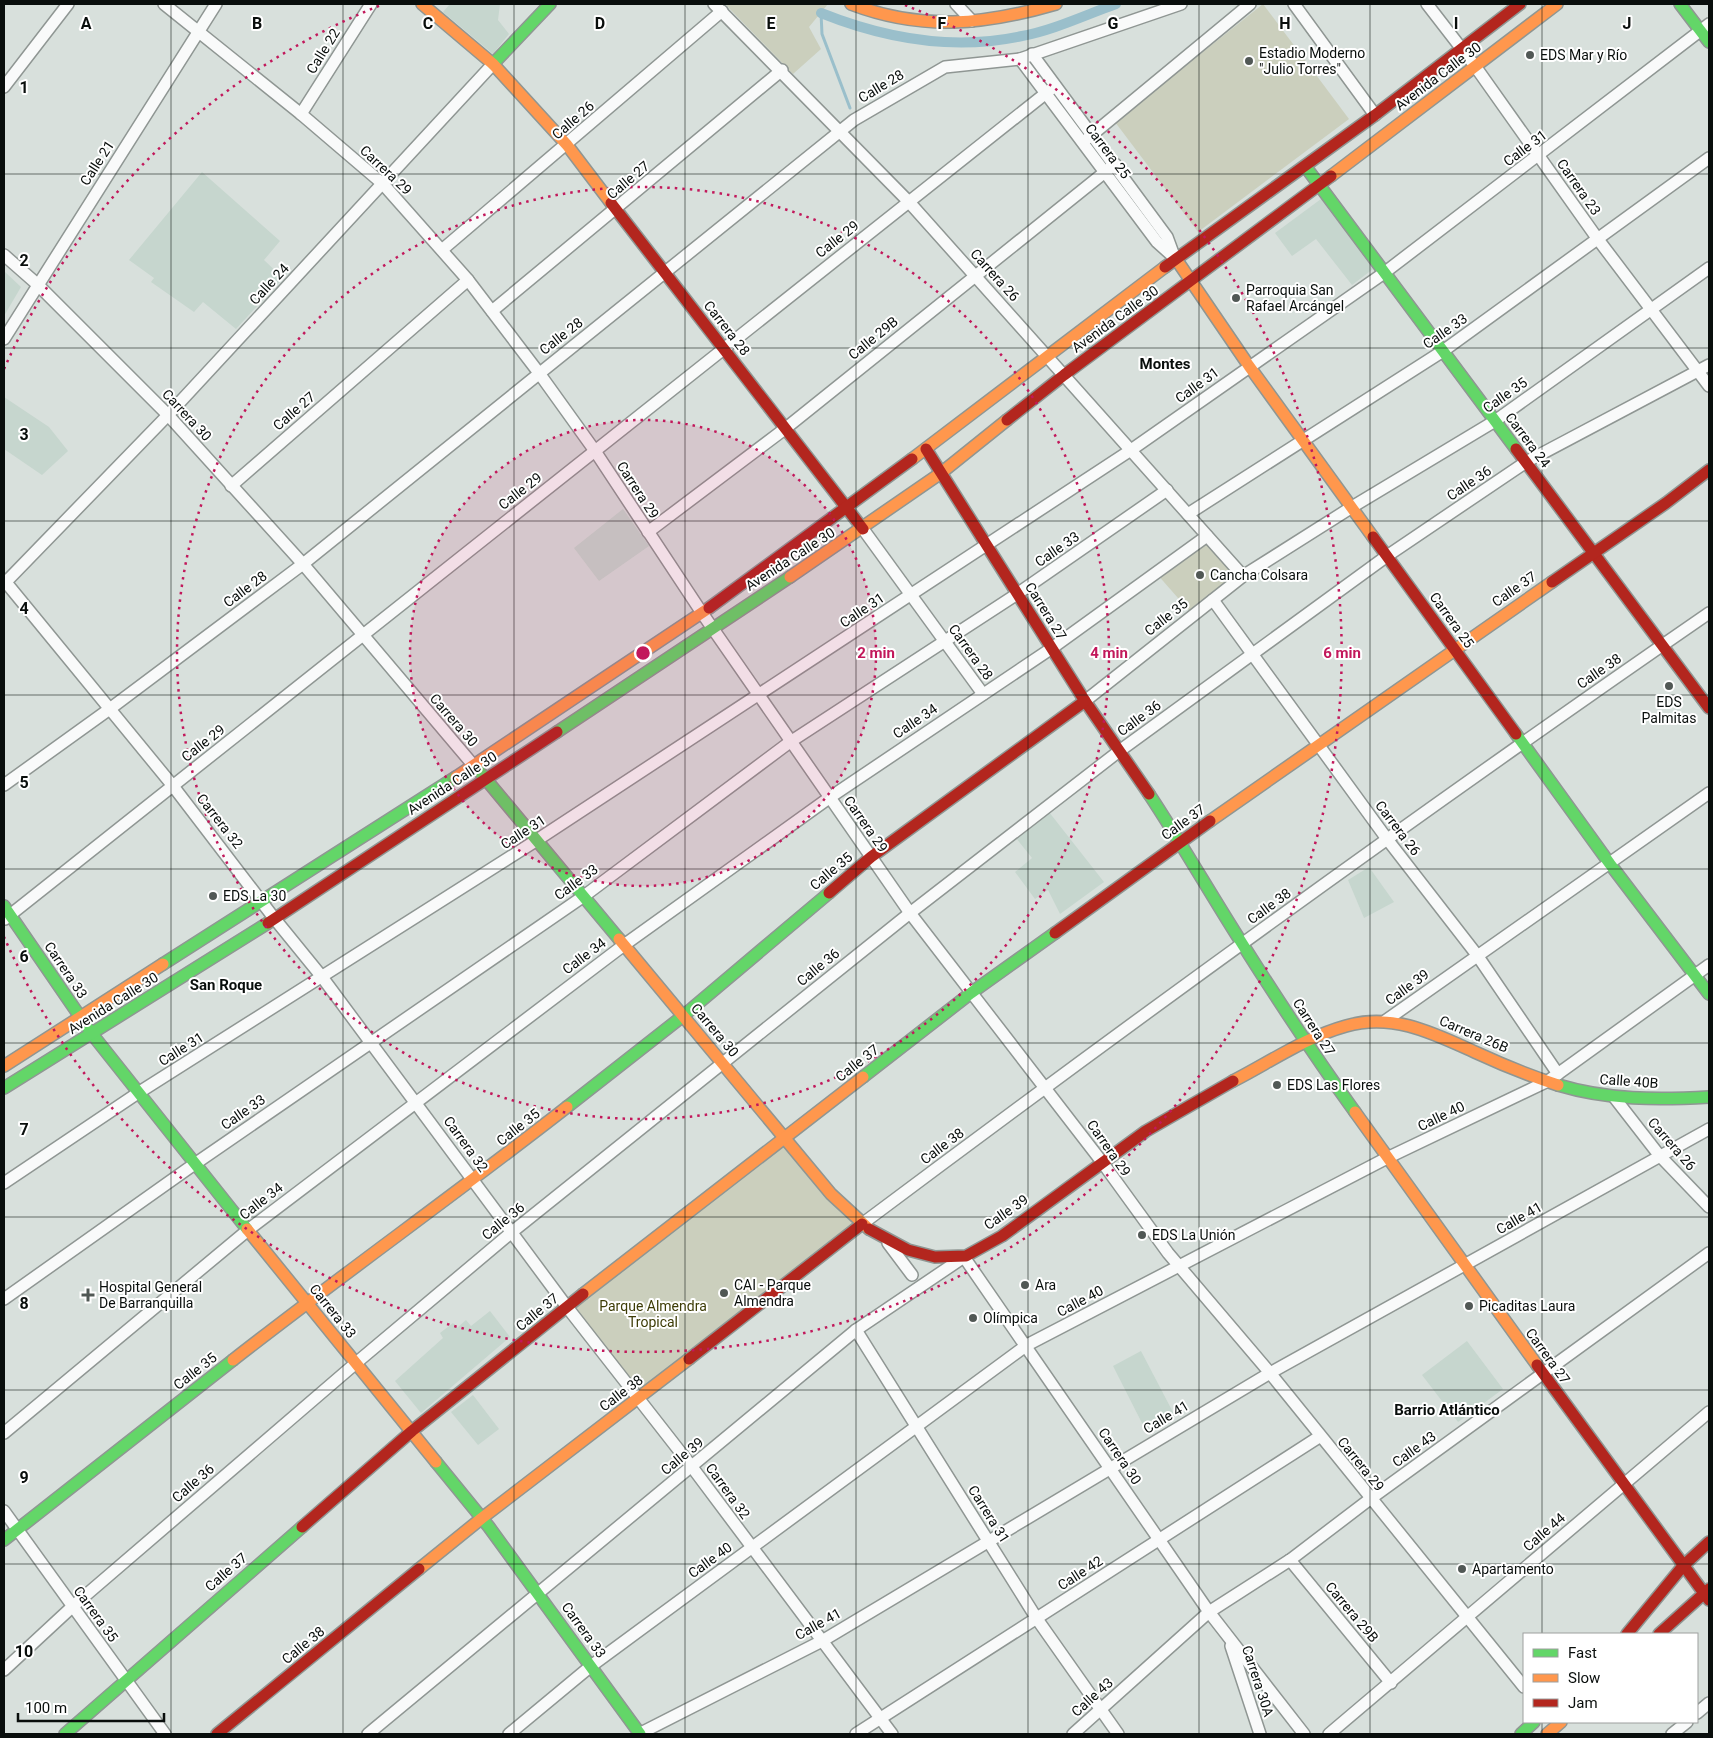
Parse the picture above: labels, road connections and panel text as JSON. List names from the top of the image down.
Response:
{
  "streets": {
    "main road": [
      "Avenida Calle 30",
      "Carrera 25",
      "Calle 24",
      "Carrera 28",
      "Calle 35",
      "Carrera 30",
      "Carrera 24",
      "Calle 37",
      "Carrera 27",
      "Calle 38",
      "Carrera 33",
      "Calle 39",
      "Carrera 26B",
      "Calle 40B"
    ],
    "street": [
      "Calle 22",
      "Calle 28",
      "Calle 26",
      "Calle 31",
      "Calle 21",
      "Carrera 29",
      "Calle 27",
      "Carrera 23",
      "Calle 29",
      "Carrera 26",
      "Calle 33",
      "Calle 29B",
      "Calle 36",
      "Calle 34",
      "Carrera 32",
      "Calle 40",
      "Calle 41",
      "Calle 43",
      "Carrera 31",
      "Calle 44",
      "Calle 42",
      "Carrera 29B",
      "Carrera 35",
      "Carrera 30A"
    ]
  },
  "crossings": [
    ["Calle 22", "Carrera 29"],
    ["Avenida Calle 30", "Carrera 25"],
    ["Avenida Calle 30", "Carrera 29"],
    ["Avenida Calle 30", "Carrera 23"],
    ["Avenida Calle 30", "Carrera 26"],
    ["Avenida Calle 30", "Carrera 28"],
    ["Avenida Calle 30", "Carrera 30"],
    ["Avenida Calle 30", "Carrera 24"],
    ["Avenida Calle 30", "Carrera 27"],
    ["Avenida Calle 30", "Carrera 32"],
    ["Avenida Calle 30", "Carrera 33"],
    ["Calle 28", "Carrera 25"],
    ["Calle 28", "Carrera 29"],
    ["Calle 28", "Carrera 26"],
    ["Calle 28", "Carrera 28"],
    ["Calle 28", "Carrera 30"],
    ["Calle 28", "Carrera 32"],
    ["Calle 26", "Carrera 29"],
    ["Calle 26", "Carrera 26"],
    ["Calle 26", "Carrera 28"],
    ["Calle 31", "Carrera 25"],
    ["Calle 31", "Carrera 29"],
    ["Calle 31", "Carrera 23"],
    ["Calle 31", "Carrera 26"],
    ["Calle 31", "Carrera 28"],
    ["Calle 31", "Carrera 30"],
    ["Calle 31", "Carrera 24"],
    ["Calle 31", "Carrera 27"],
    ["Calle 31", "Carrera 32"],
    ["Calle 31", "Carrera 33"],
    ["Carrera 25", "Calle 29"],
    ["Carrera 25", "Calle 33"],
    ["Carrera 25", "Calle 29B"],
    ["Carrera 25", "Calle 35"],
    ["Carrera 25", "Calle 36"],
    ["Carrera 25", "Calle 37"],
    ["Carrera 25", "Calle 38"],
    ["Carrera 25", "Calle 39"],
    ["Carrera 25", "Calle 40"],
    ["Calle 21", "Carrera 29"],
    ["Calle 21", "Carrera 30"],
    ["Carrera 29", "Calle 27"],
    ["Carrera 29", "Calle 29"],
    ["Carrera 29", "Calle 24"],
    ["Carrera 29", "Calle 33"],
    ["Carrera 29", "Calle 29B"],
    ["Carrera 29", "Calle 35"],
    ["Carrera 29", "Calle 36"],
    ["Carrera 29", "Calle 37"],
    ["Carrera 29", "Calle 38"],
    ["Carrera 29", "Calle 34"],
    ["Carrera 29", "Calle 39"],
    ["Carrera 29", "Calle 40"],
    ["Carrera 29", "Calle 41"],
    ["Carrera 29", "Calle 43"],
    ["Carrera 29", "Calle 44"],
    ["Carrera 29", "Calle 42"],
    ["Calle 27", "Carrera 26"],
    ["Calle 27", "Carrera 28"],
    ["Calle 27", "Carrera 30"],
    ["Carrera 23", "Calle 33"],
    ["Carrera 23", "Calle 35"],
    ["Carrera 23", "Calle 36"],
    ["Calle 29", "Carrera 26"],
    ["Calle 29", "Carrera 28"],
    ["Calle 29", "Carrera 30"],
    ["Calle 29", "Carrera 32"],
    ["Calle 29", "Carrera 33"],
    ["Carrera 26", "Calle 33"],
    ["Carrera 26", "Calle 29B"],
    ["Carrera 26", "Calle 35"],
    ["Carrera 26", "Calle 36"],
    ["Carrera 26", "Calle 37"],
    ["Carrera 26", "Calle 38"],
    ["Carrera 26", "Calle 34"],
    ["Carrera 26", "Calle 39"],
    ["Carrera 26", "Carrera 26B"],
    ["Carrera 26", "Calle 40B"],
    ["Carrera 26", "Calle 40"],
    ["Carrera 26", "Calle 41"],
    ["Calle 24", "Carrera 28"],
    ["Calle 24", "Carrera 30"],
    ["Calle 24", "Carrera 32"],
    ["Carrera 28", "Calle 33"],
    ["Carrera 28", "Calle 29B"],
    ["Carrera 28", "Calle 34"],
    ["Calle 33", "Carrera 30"],
    ["Calle 33", "Carrera 24"],
    ["Calle 33", "Carrera 27"],
    ["Calle 33", "Carrera 32"],
    ["Calle 33", "Carrera 33"],
    ["Calle 35", "Carrera 30"],
    ["Calle 35", "Carrera 24"],
    ["Calle 35", "Carrera 27"],
    ["Calle 35", "Carrera 32"],
    ["Calle 35", "Carrera 33"],
    ["Calle 35", "Carrera 35"],
    ["Carrera 30", "Calle 36"],
    ["Carrera 30", "Calle 37"],
    ["Carrera 30", "Calle 38"],
    ["Carrera 30", "Calle 34"],
    ["Carrera 30", "Calle 39"],
    ["Carrera 30", "Calle 40"],
    ["Carrera 30", "Calle 41"],
    ["Carrera 30", "Calle 43"],
    ["Carrera 30", "Calle 42"],
    ["Carrera 30", "Carrera 30A"],
    ["Carrera 24", "Calle 36"],
    ["Carrera 24", "Calle 37"],
    ["Carrera 24", "Calle 38"],
    ["Calle 36", "Carrera 27"],
    ["Calle 36", "Carrera 32"],
    ["Calle 36", "Carrera 33"],
    ["Calle 36", "Carrera 35"],
    ["Calle 37", "Carrera 27"],
    ["Calle 37", "Carrera 32"],
    ["Calle 37", "Carrera 33"],
    ["Calle 37", "Carrera 35"],
    ["Carrera 27", "Calle 38"],
    ["Carrera 27", "Calle 34"],
    ["Carrera 27", "Calle 39"],
    ["Carrera 27", "Calle 40"],
    ["Carrera 27", "Calle 41"],
    ["Carrera 27", "Calle 43"],
    ["Carrera 27", "Calle 44"],
    ["Calle 38", "Carrera 32"],
    ["Calle 38", "Carrera 33"],
    ["Calle 34", "Carrera 32"],
    ["Calle 34", "Carrera 33"],
    ["Carrera 32", "Calle 39"],
    ["Carrera 32", "Calle 40"],
    ["Carrera 32", "Calle 41"],
    ["Carrera 32", "Calle 42"],
    ["Carrera 33", "Calle 39"],
    ["Carrera 33", "Calle 40"],
    ["Carrera 33", "Calle 41"],
    ["Calle 39", "Carrera 26B"],
    ["Calle 39", "Carrera 31"],
    ["Carrera 26B", "Calle 40B"],
    ["Carrera 26B", "Calle 40"],
    ["Calle 40B", "Calle 40"],
    ["Calle 40", "Carrera 31"],
    ["Calle 41", "Carrera 31"],
    ["Calle 43", "Carrera 31"],
    ["Calle 43", "Carrera 29B"],
    ["Carrera 31", "Calle 42"],
    ["Calle 44", "Carrera 29B"]
  ],
  "districts": ["Montes", "San Roque", "Barrio Atlántico"],
  "parks": ["Parque Almendra Tropical"],
  "places": {
    "other": [
      "EDS Mar y Río",
      "Estadio Moderno \"Julio Torres\"",
      "Parroquia San Rafael Arcángel",
      "Cancha Colsara",
      "EDS Palmitas",
      "EDS La 30",
      "EDS Las Flores",
      "EDS La Unión",
      "Ara",
      "CAI - Parque Almendra",
      "Picaditas Laura",
      "Olímpica",
      "Apartamento"
    ],
    "health": ["Hospital General De Barranquilla"]
  },
  "legend": ["Fast", "Slow", "Jam"],
  "scale_bar": "100 m",
  "grid": {
    "columns": [
      "A",
      "B",
      "C",
      "D",
      "E",
      "F",
      "G",
      "H",
      "I",
      "J"
    ],
    "rows": [
      "1",
      "2",
      "3",
      "4",
      "5",
      "6",
      "7",
      "8",
      "9",
      "10"
    ]
  },
  "rings": ["2 min", "4 min", "6 min"]
}
